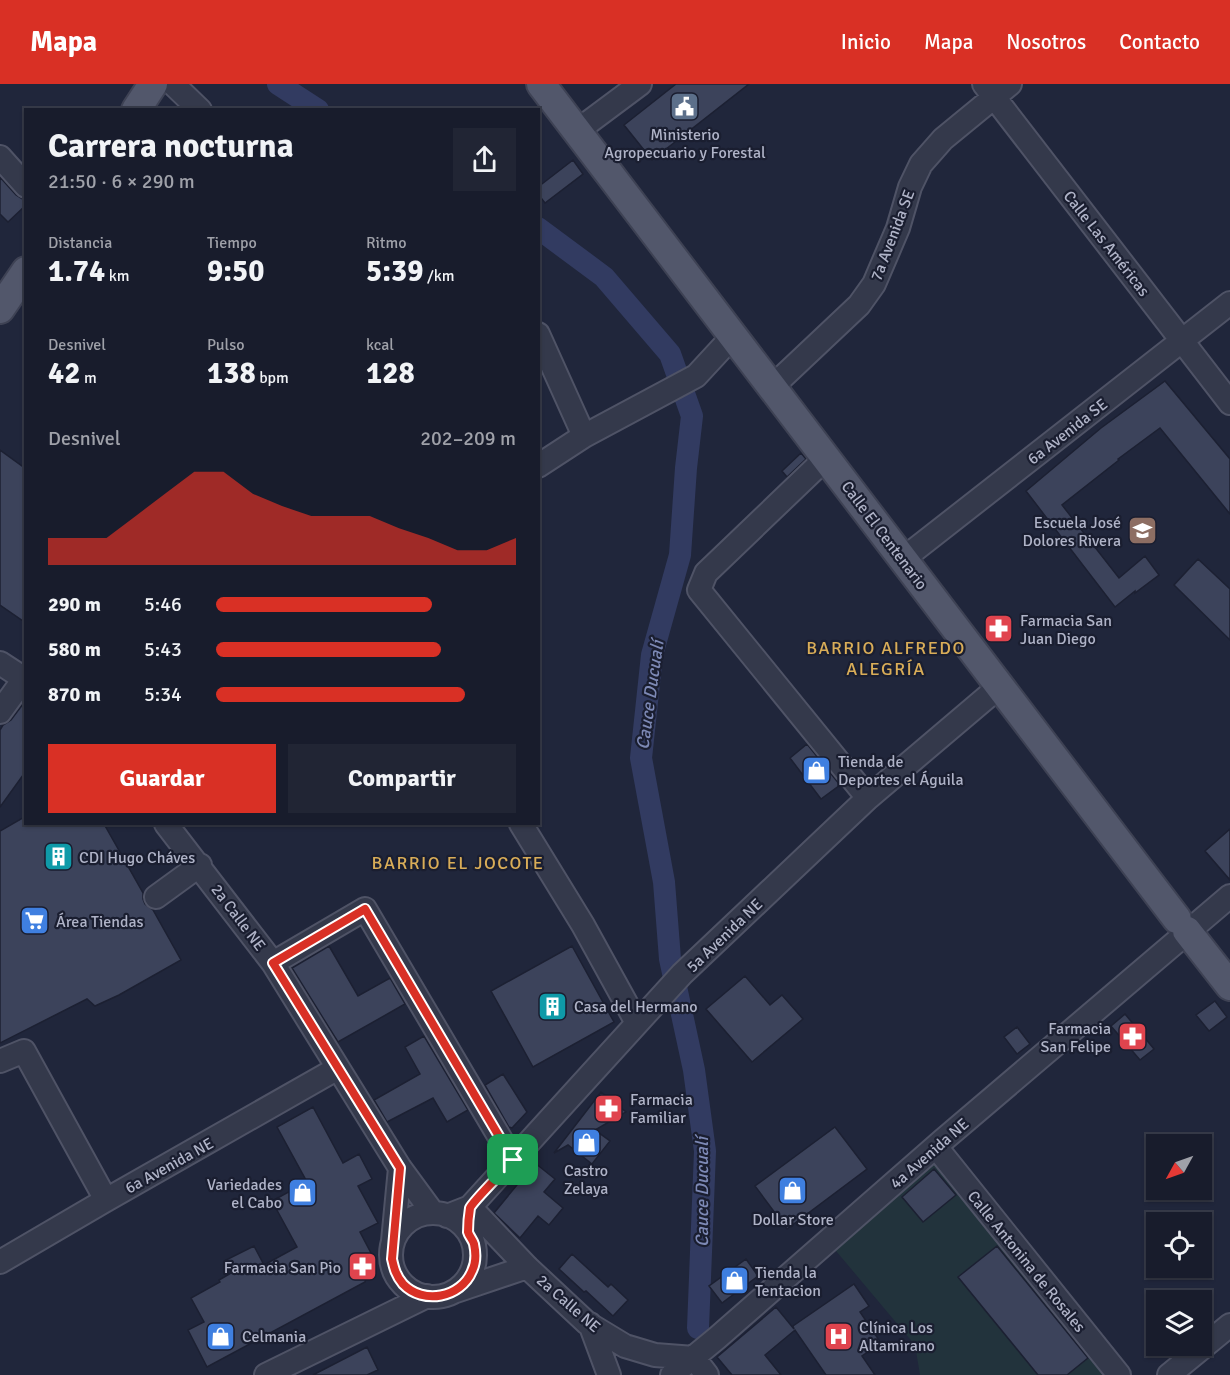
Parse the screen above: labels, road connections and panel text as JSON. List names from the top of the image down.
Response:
{
  "streets": {
    "main road": ["Calle El Centenario"],
    "street": [
      "7a Avenida SE",
      "Calle Las Américas",
      "6a Avenida SE",
      "2a Calle NE",
      "5a Avenida NE",
      "4a Avenida NE",
      "6a Avenida NE",
      "Calle Antonina de Rosales"
    ]
  },
  "crossings": [
    ["7a Avenida SE", "Calle Las Américas"],
    ["7a Avenida SE", "Calle El Centenario"],
    ["Calle Las Américas", "6a Avenida SE"],
    ["6a Avenida SE", "Calle El Centenario"],
    ["Calle El Centenario", "5a Avenida NE"],
    ["Calle El Centenario", "4a Avenida NE"],
    ["2a Calle NE", "4a Avenida NE"],
    ["2a Calle NE", "6a Avenida NE"],
    ["4a Avenida NE", "Calle Antonina de Rosales"]
  ],
  "districts": ["BARRIO ALFREDO ALEGRÍA", "BARRIO EL JOCOTE"],
  "water": ["Cauce Ducualí"],
  "places": {
    "public building": ["Ministerio Agropecuario y Forestal"],
    "school or university": ["Escuela José Dolores Rivera"],
    "pharmacy": [
      "Farmacia San Juan Diego",
      "Farmacia San Felipe",
      "Farmacia Familiar",
      "Farmacia San Pio"
    ],
    "shop": [
      "Tienda de Deportes el Águila",
      "Castro Zelaya",
      "Dollar Store",
      "Variedades el Cabo",
      "Tienda la Tentacion",
      "Celmania"
    ],
    "building": ["CDI Hugo Cháves", "Casa del Hermano"],
    "supermarket": ["Área Tiendas"],
    "hospital": ["Clínica Los Altamirano"]
  },
  "north": "bottom left",
  "page": {
    "header": "Mapa",
    "nav": [
      "Inicio",
      "Mapa",
      "Nosotros",
      "Contacto"
    ],
    "heading": ["Carrera nocturna", "21:50 · 6 × 290 m"],
    "stats": [
      ["Distancia", "1.74 km"],
      ["Tiempo", "9:50"],
      ["Ritmo", "5:39 /km"],
      ["Desnivel", "42 m"],
      ["Pulso", "138 bpm"],
      ["kcal", "128"]
    ],
    "chart": ["Desnivel", "202–209 m"],
    "list": [
      {
        "name": "290 m",
        "note": "5:46"
      },
      {
        "name": "580 m",
        "note": "5:43"
      },
      {
        "name": "870 m",
        "note": "5:34"
      }
    ],
    "buttons": ["Guardar", "Compartir"]
  }
}
